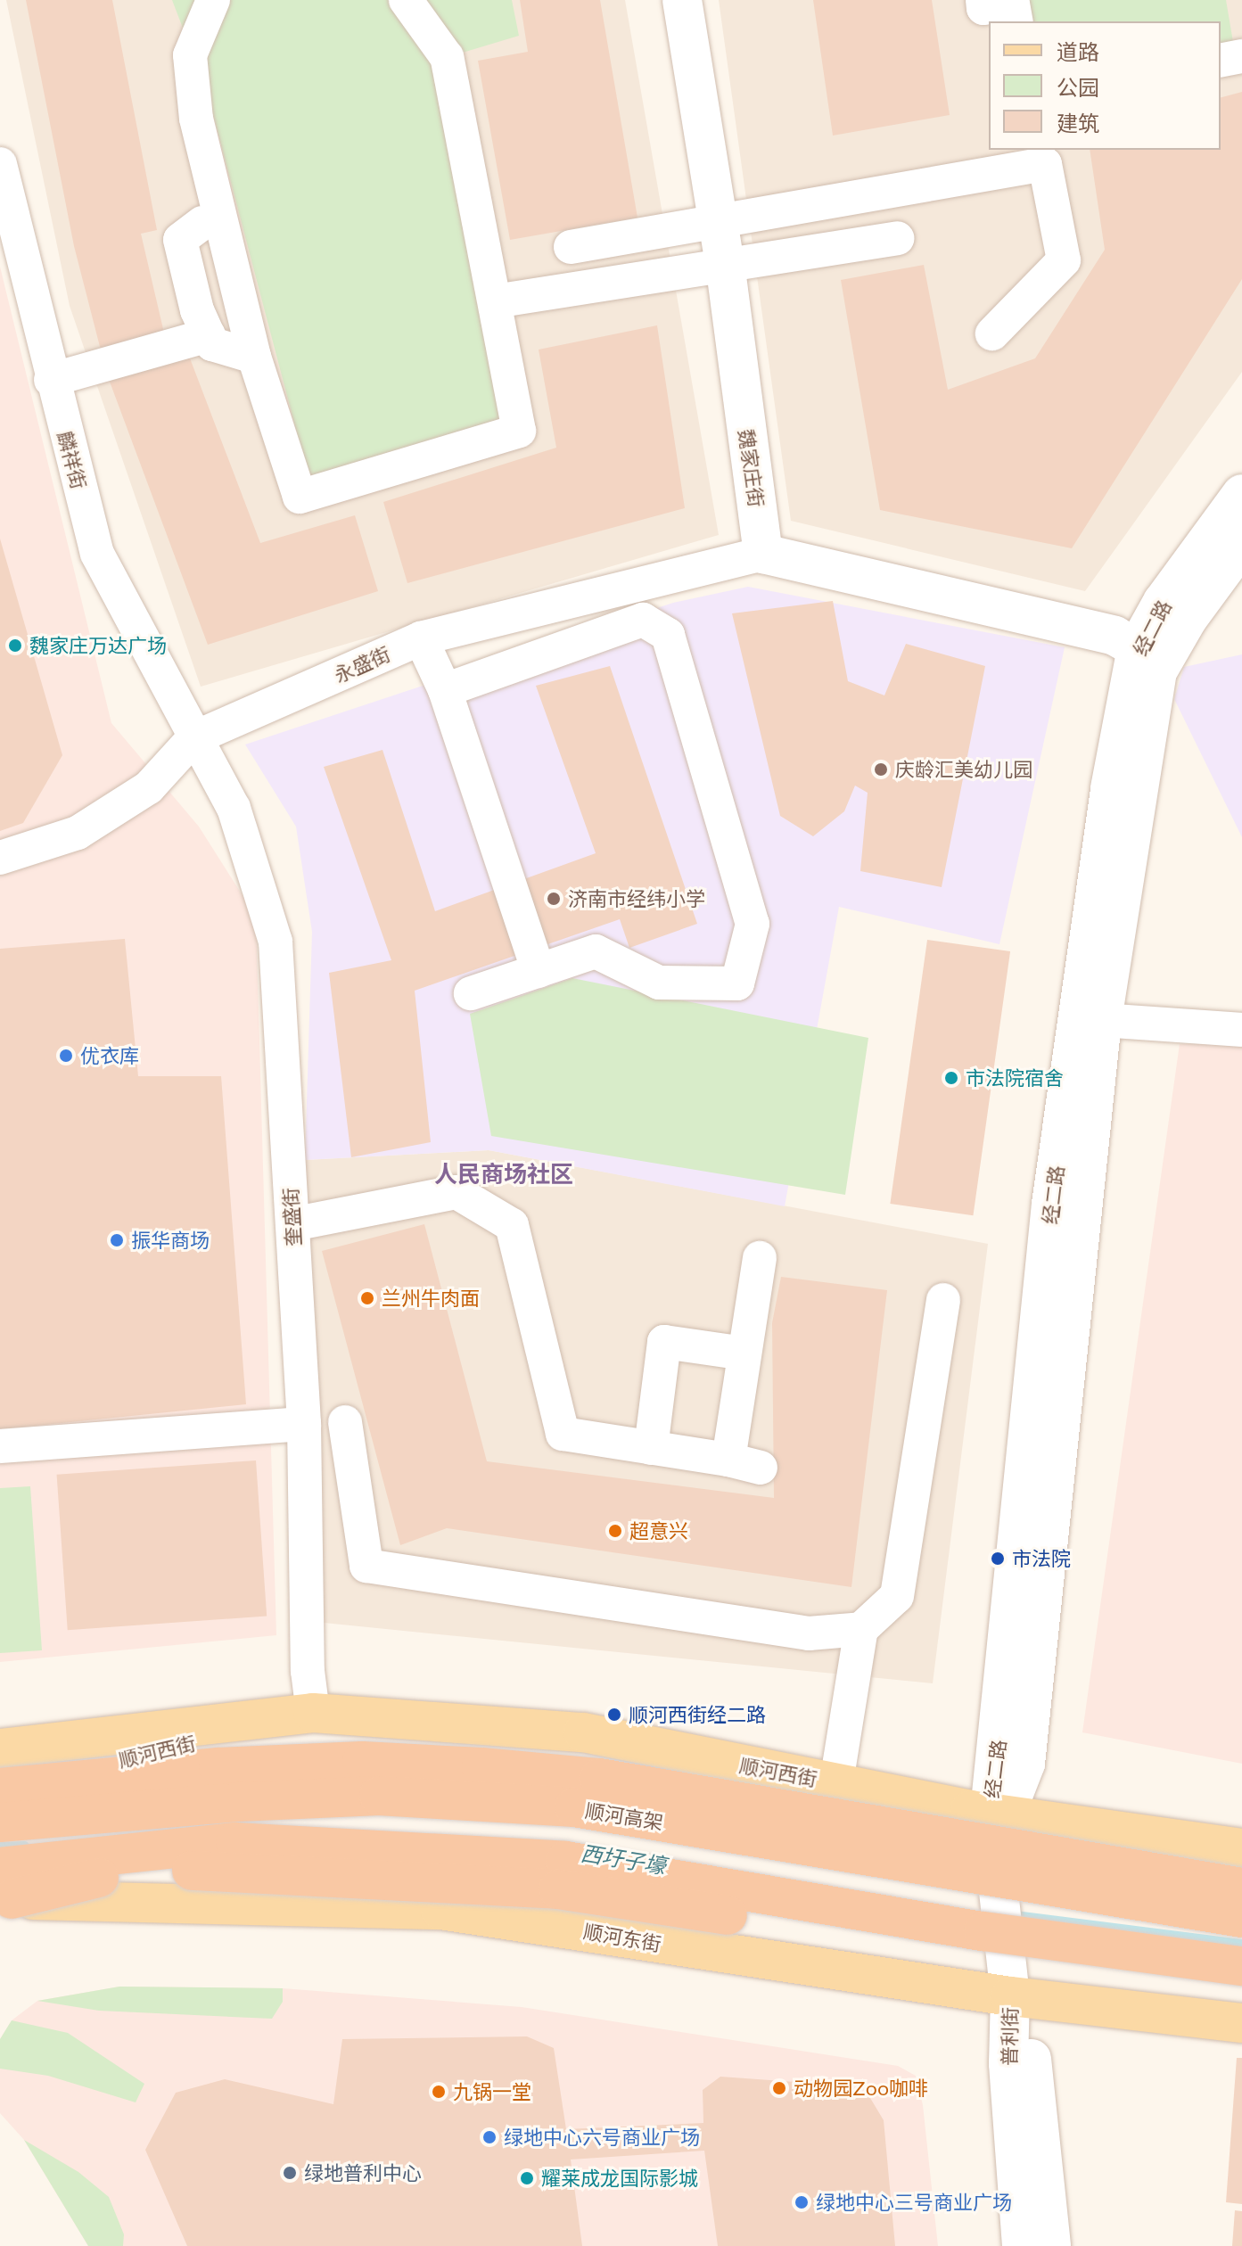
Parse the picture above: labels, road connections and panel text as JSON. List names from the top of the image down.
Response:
{
  "streets": {
    "highway": ["顺河高架"],
    "main road": ["顺河西街", "顺河东街"],
    "street": [
      "麟祥街",
      "魏家庄街",
      "经二路",
      "永盛街",
      "奎盛街",
      "普利街"
    ]
  },
  "crossings": [
    ["麟祥街", "永盛街"],
    ["麟祥街", "奎盛街"],
    ["魏家庄街", "永盛街"],
    ["经二路", "顺河西街"],
    ["永盛街", "奎盛街"],
    ["奎盛街", "顺河西街"],
    ["顺河东街", "普利街"]
  ],
  "districts": ["人民商场社区"],
  "water": ["西圩子壕"],
  "places": [
    "魏家庄万达广场",
    "庆龄汇美幼儿园",
    "济南市经纬小学",
    "优衣库",
    "市法院宿舍",
    "振华商场",
    "兰州牛肉面",
    "超意兴",
    "市法院",
    "顺河西街经二路",
    "动物园Zoo咖啡",
    "九锅一堂",
    "绿地中心六号商业广场",
    "绿地普利中心",
    "耀莱成龙国际影城",
    "绿地中心三号商业广场"
  ],
  "legend": ["道路", "公园", "建筑"]
}
